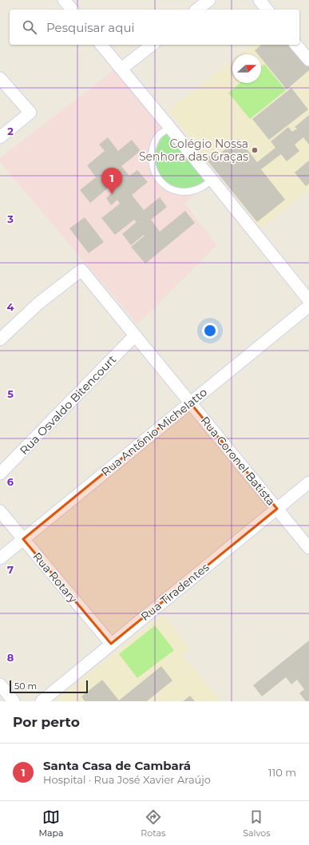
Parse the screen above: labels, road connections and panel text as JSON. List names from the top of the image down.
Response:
{
  "streets": {
    "street": [
      "Rua Osvaldo Bitencourt",
      "Rua Antônio Michelatto",
      "Rua Coronel Batista",
      "Rua Rotary",
      "Rua Tiradentes"
    ]
  },
  "crossings": [
    ["Rua Osvaldo Bitencourt", "Rua Coronel Batista"],
    ["Rua Antônio Michelatto", "Rua Coronel Batista"],
    ["Rua Antônio Michelatto", "Rua Rotary"],
    ["Rua Coronel Batista", "Rua Tiradentes"],
    ["Rua Rotary", "Rua Tiradentes"]
  ],
  "places": ["Colégio Nossa Senhora das Graças"],
  "scale_bar": "50 m",
  "north": "right",
  "page": {
    "search": "Pesquisar aqui",
    "pins": "1",
    "scale": "50 m",
    "heading": "Por perto",
    "list": [
      {
        "mark": "1",
        "name": "Santa Casa de Cambará",
        "note": "Hospital · Rua José Xavier Araújo",
        "value": "110 m"
      }
    ],
    "nav": ["Mapa", "Rotas", "Salvos"]
  },
  "grid": {
    "rows": [
      "2",
      "3",
      "4",
      "5",
      "6",
      "7",
      "8"
    ]
  }
}
